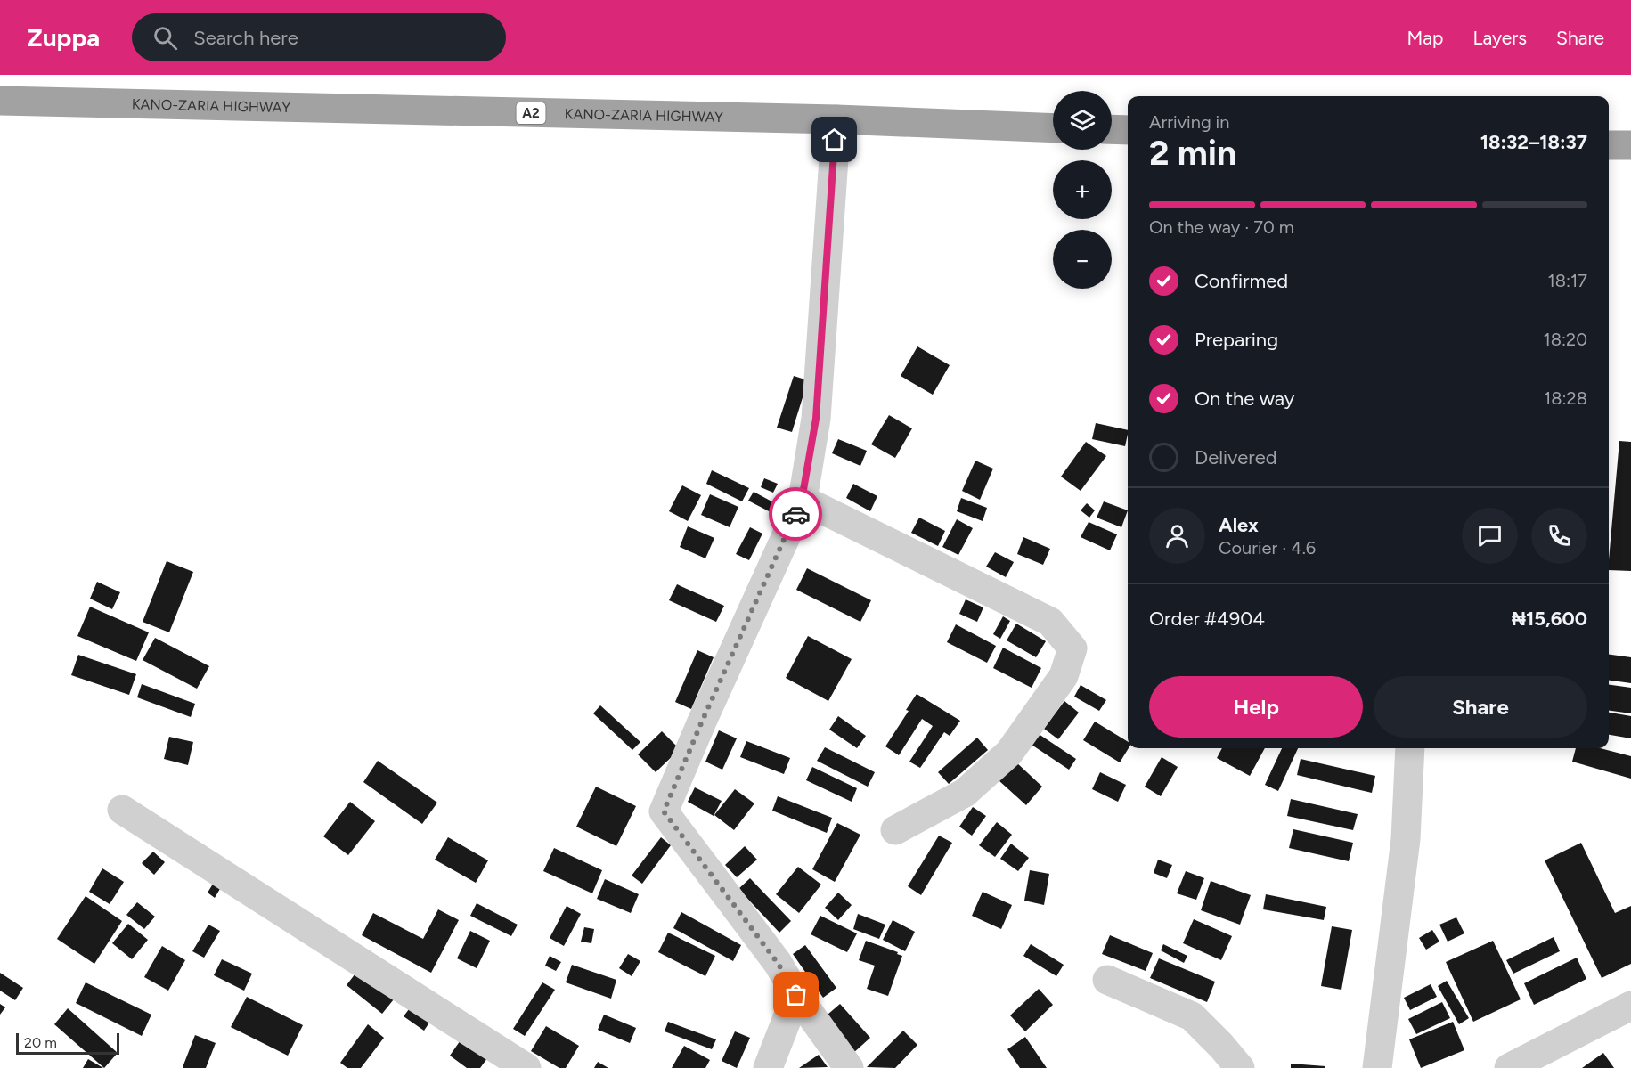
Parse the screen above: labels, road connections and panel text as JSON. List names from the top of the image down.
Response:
{
  "streets": {
    "highway": ["KANO-ZARIA HIGHWAY", "A2"]
  },
  "scale_bar": "20 m",
  "page": {
    "header": "Zuppa",
    "search": "Search here",
    "nav": ["Map", "Layers", "Share"],
    "map_buttons": ["+", "−"],
    "heading": ["2 min", "Arriving in", "18:32–18:37"],
    "panel": [
      "Alex",
      "Courier · 4.6",
      "Order #4904",
      "₦15,600"
    ],
    "bar": "On the way · 70 m",
    "list": [
      ["Confirmed", "18:17"],
      ["Preparing", "18:20"],
      ["On the way", "18:28"],
      "Delivered"
    ],
    "buttons": ["Help", "Share"],
    "scale": "20 m"
  }
}
